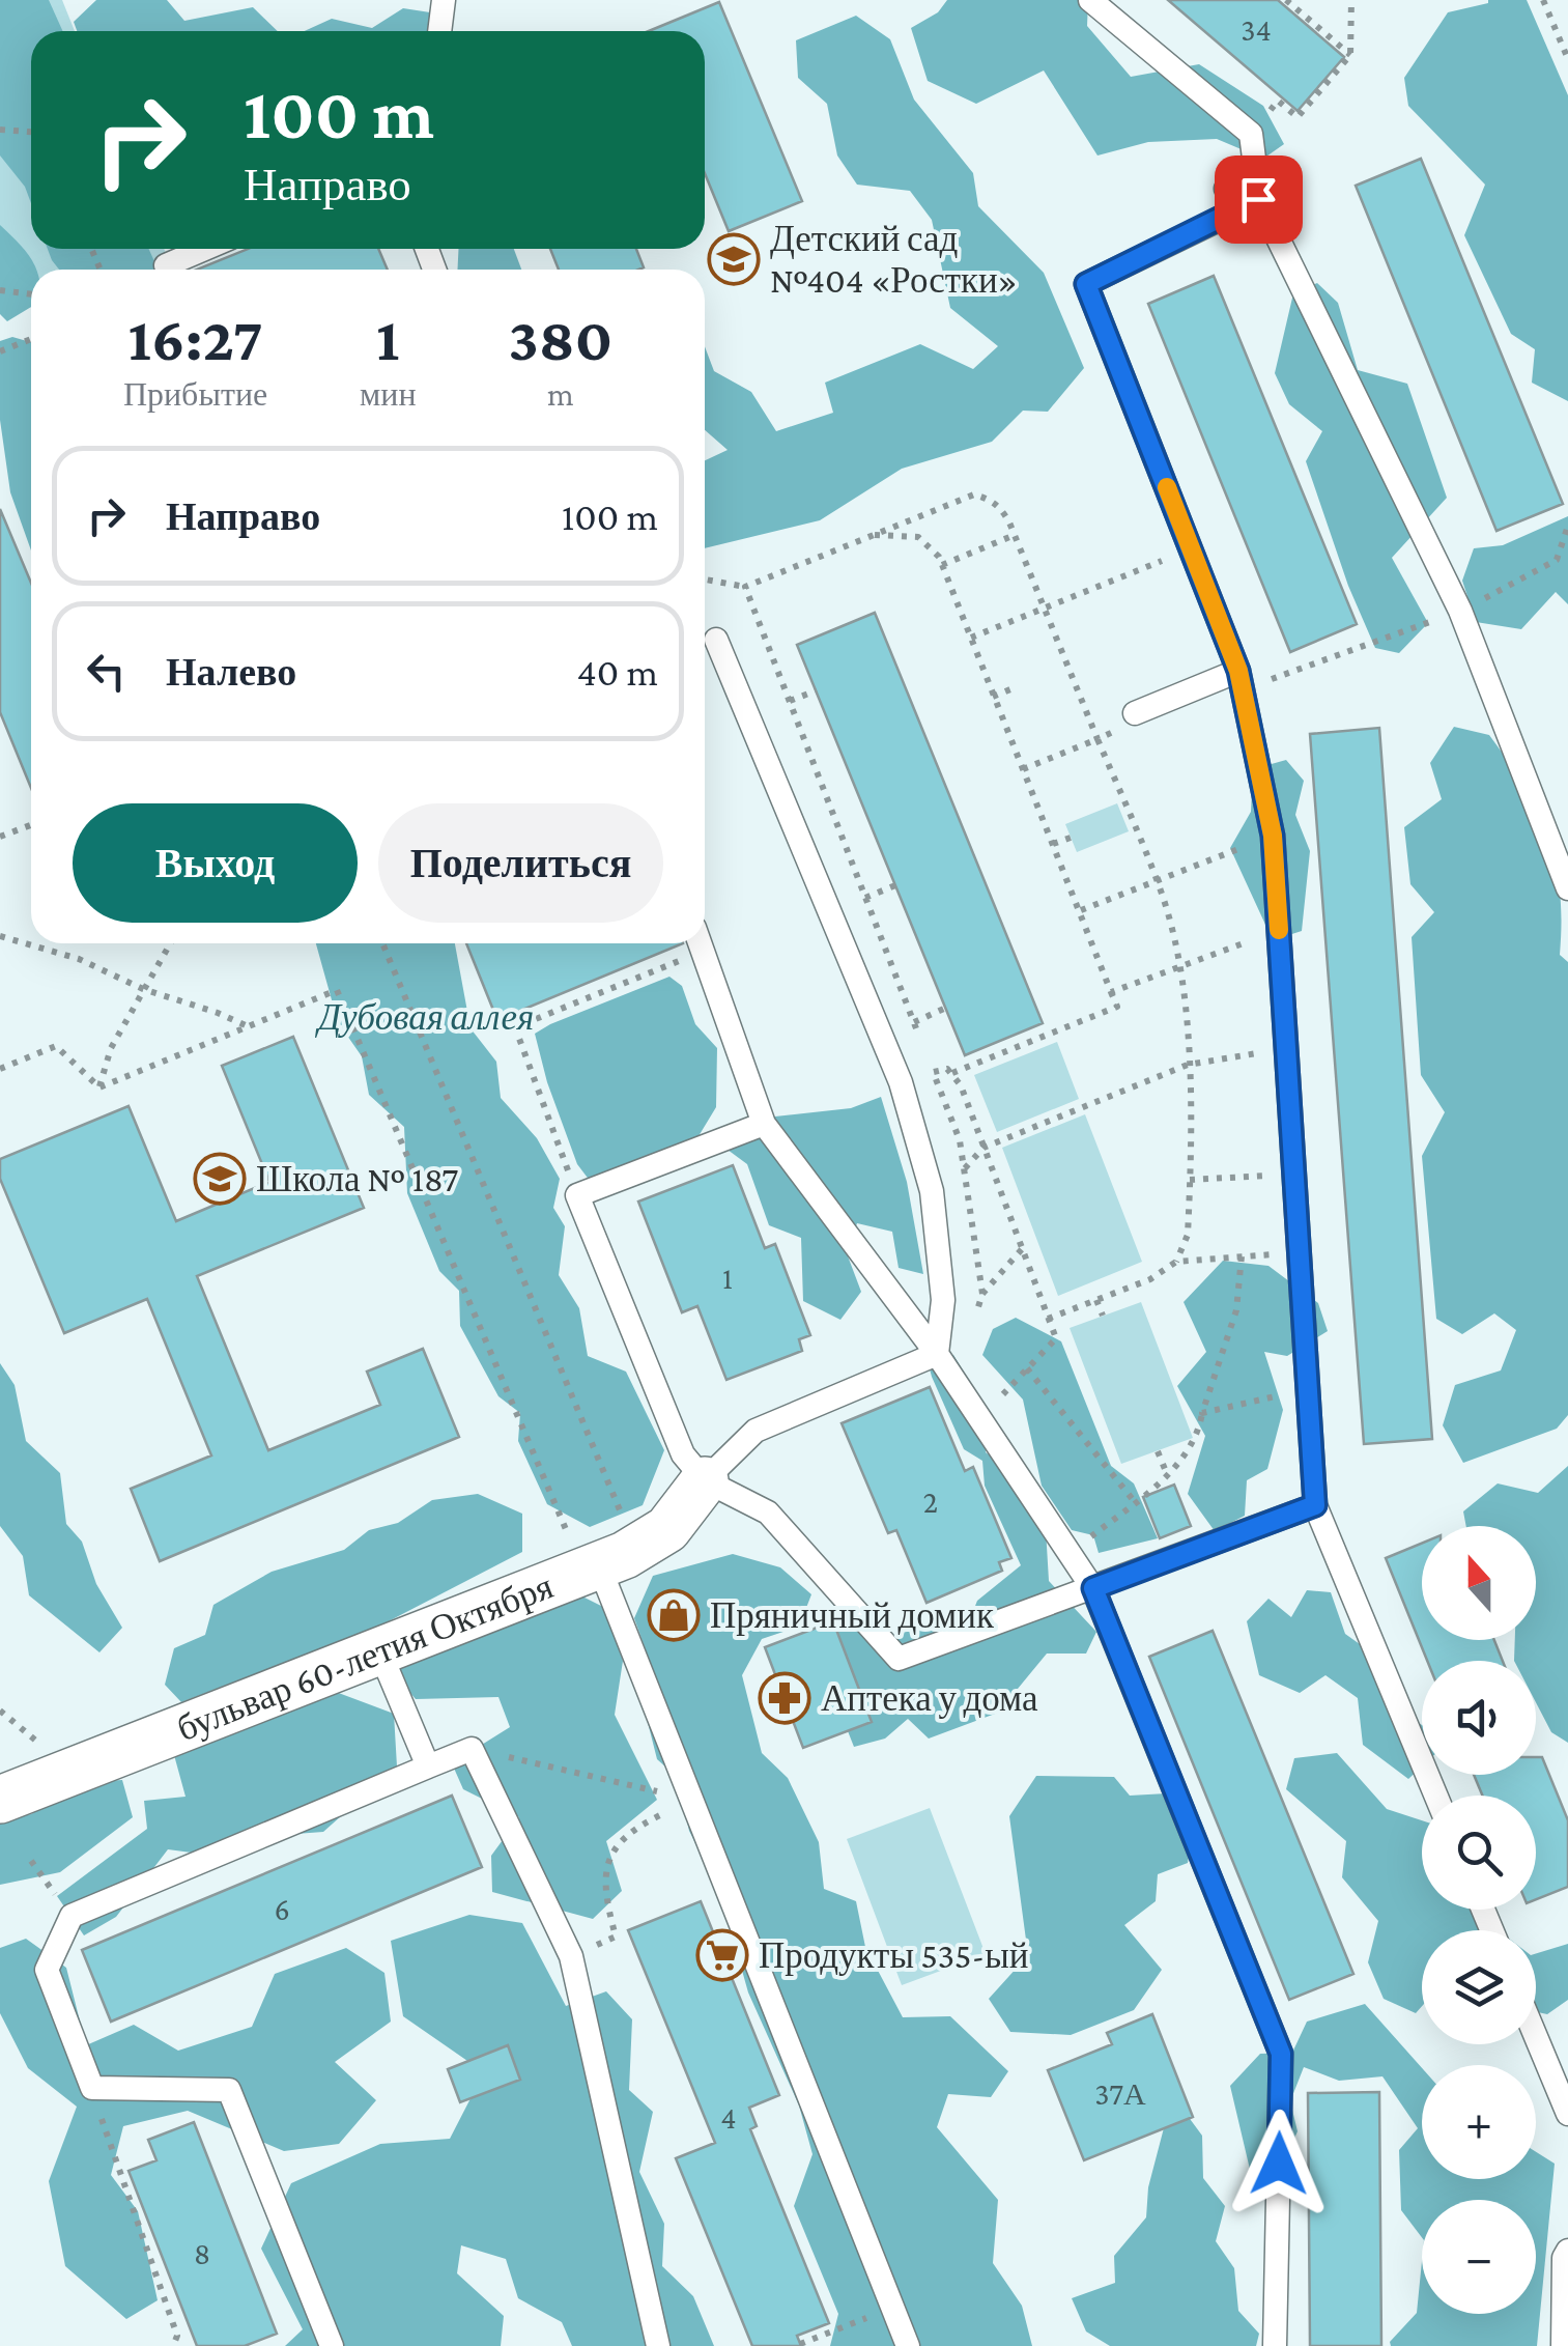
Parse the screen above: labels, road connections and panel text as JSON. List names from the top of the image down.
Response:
{
  "streets": {
    "street": ["бульвар 60-летия Октября"]
  },
  "parks": ["Дубовая аллея"],
  "places": {
    "school or university": ["Детский сад №404 «Ростки»", "Школа № 187"],
    "shop": ["Пряничный домик"],
    "pharmacy": ["Аптека у дома"],
    "supermarket": ["Продукты 535-ый"]
  },
  "house_numbers": [
    "34",
    "1",
    "2",
    "6",
    "37А",
    "4",
    "8"
  ],
  "north": "top",
  "page": {
    "turn": ["100 m", "Направо"],
    "eta": [
      "16:27",
      "Прибытие",
      "1",
      "мин",
      "380",
      "m"
    ],
    "list": [
      {
        "name": "Направо",
        "value": "100 m"
      },
      {
        "name": "Налево",
        "value": "40 m"
      }
    ],
    "buttons": ["Выход", "Поделиться"],
    "map_buttons": ["+", "−"]
  }
}
